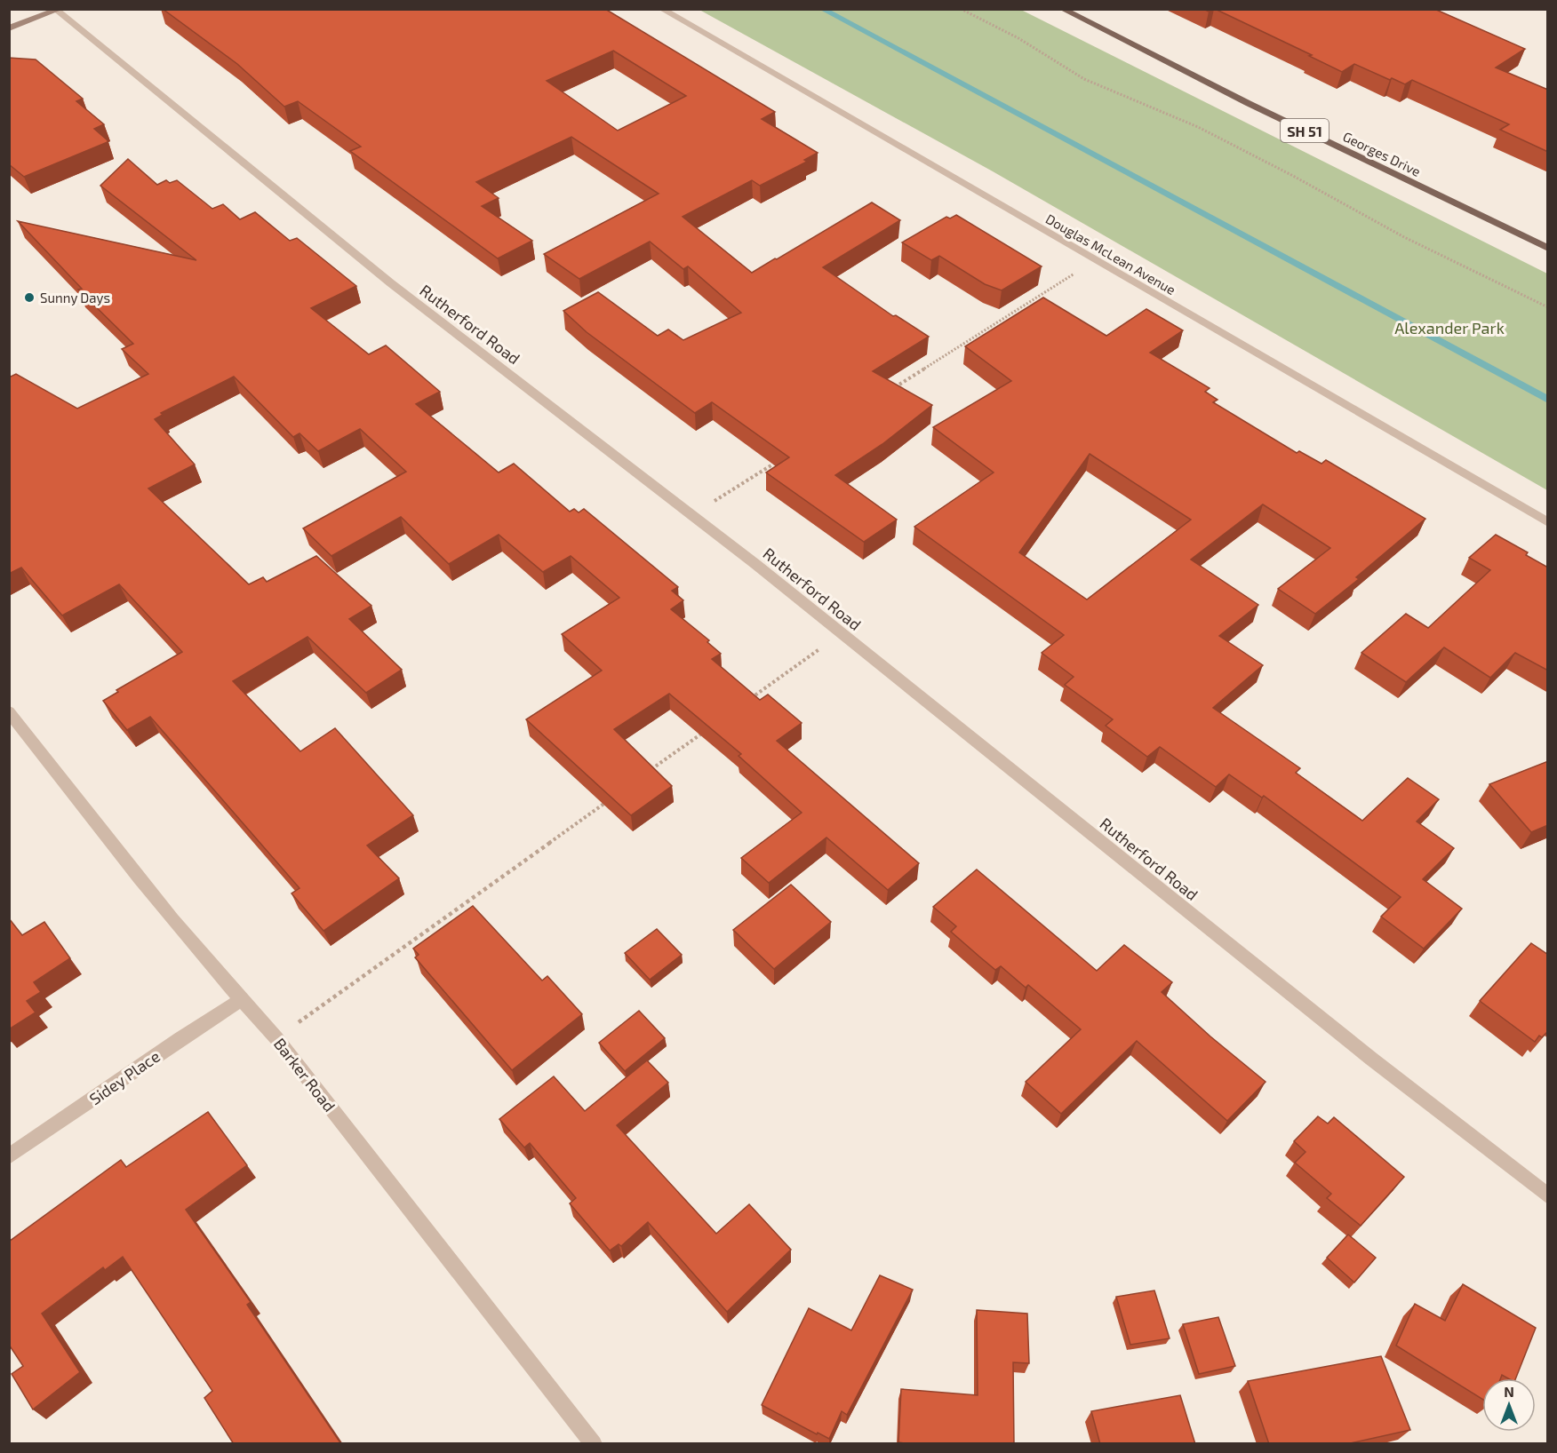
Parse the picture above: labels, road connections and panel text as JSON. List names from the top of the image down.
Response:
{
  "streets": {
    "main road": ["SH 51", "Georges Drive"],
    "street": [
      "Douglas McLean Avenue",
      "Rutherford Road",
      "Barker Road",
      "Sidey Place"
    ]
  },
  "crossings": [
    ["Barker Road", "Sidey Place"]
  ],
  "parks": ["Alexander Park"],
  "places": ["Sunny Days"],
  "north": "top"
}
